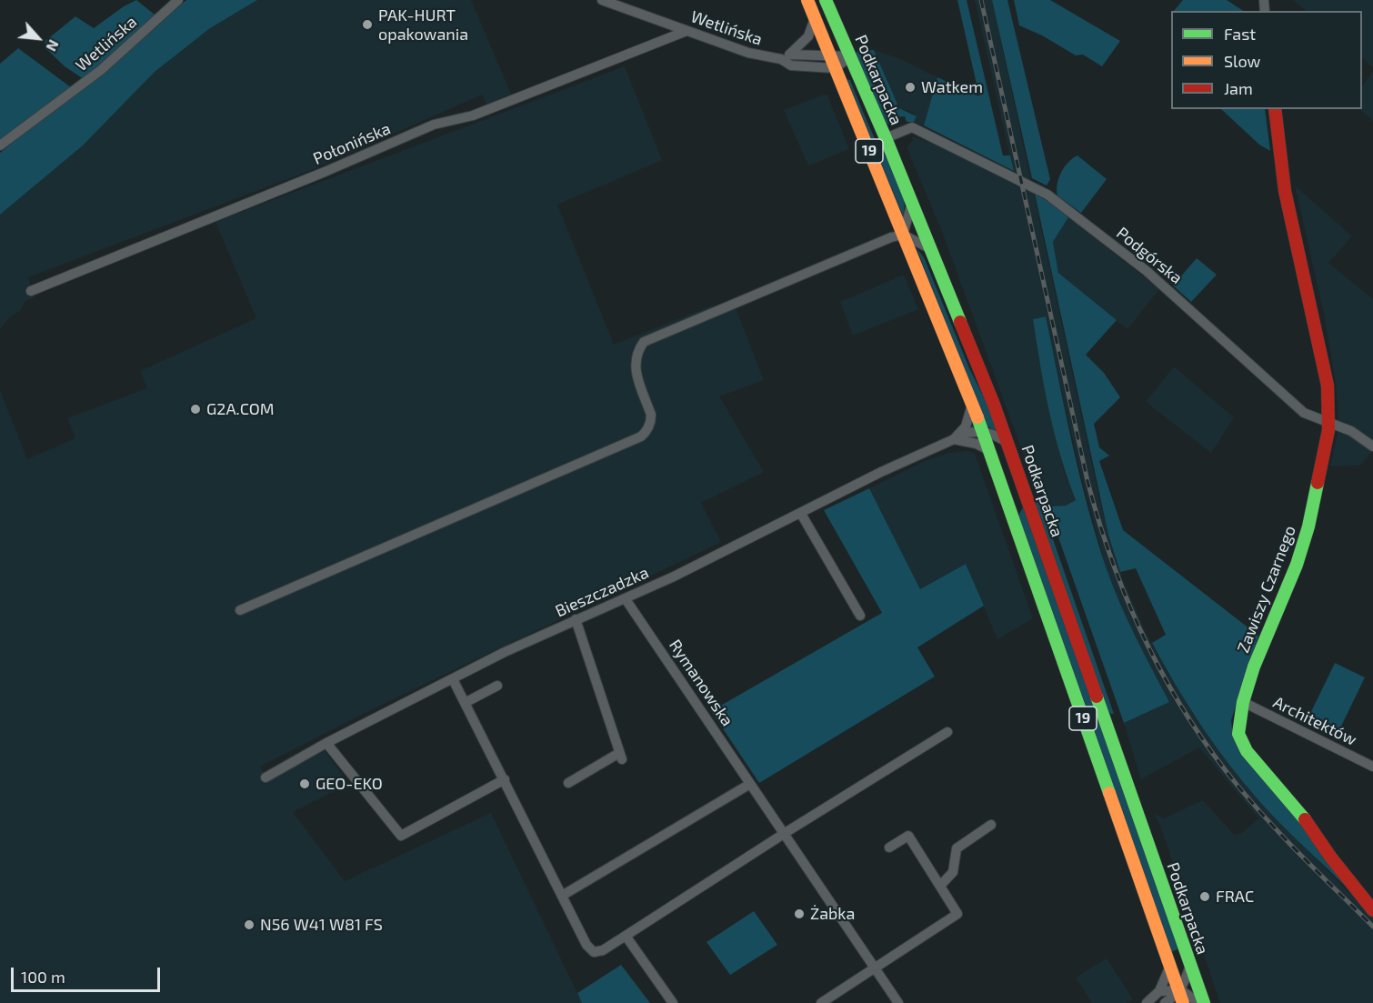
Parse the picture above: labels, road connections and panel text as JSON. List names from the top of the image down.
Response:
{
  "streets": {
    "main road": ["Podkarpacka", "19", "Zawiszy Czarnego"],
    "street": [
      "Wetlińska",
      "Połonińska",
      "Podgórska",
      "Bieszczadzka",
      "Rymanowska",
      "Architektów"
    ]
  },
  "crossings": [
    ["Wetlińska", "Podkarpacka"],
    ["Wetlińska", "Połonińska"],
    ["Wetlińska", "19"],
    ["Podkarpacka", "Podgórska"],
    ["19", "Bieszczadzka"],
    ["Podgórska", "Zawiszy Czarnego"],
    ["Zawiszy Czarnego", "Architektów"],
    ["Bieszczadzka", "Rymanowska"]
  ],
  "places": [
    "PAK-HURT opakowania",
    "Watkem",
    "G2A.COM",
    "GEO-EKO",
    "FRAC",
    "Żabka",
    "N56 W41 W81 FS"
  ],
  "legend": ["Fast", "Slow", "Jam"],
  "scale_bar": "100 m",
  "north": "bottom right"
}
